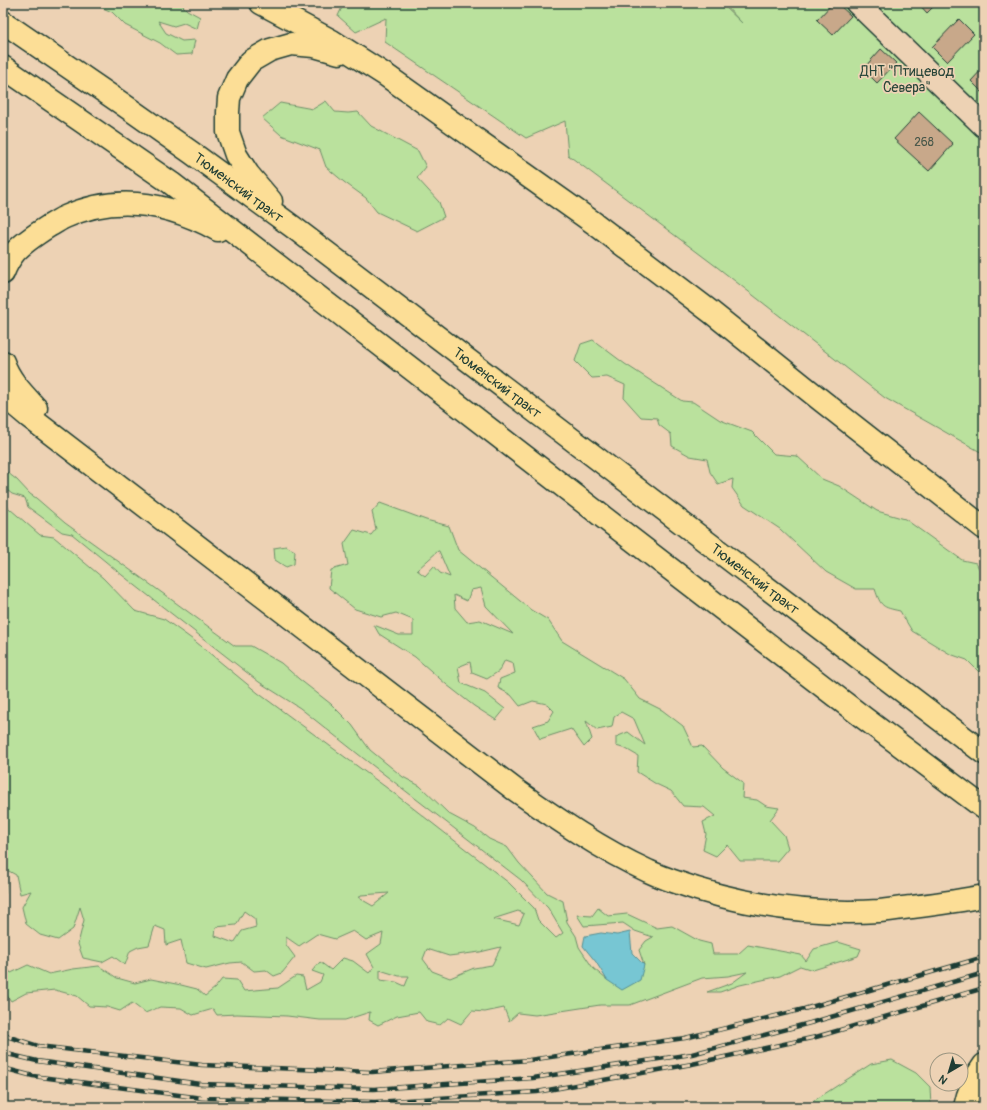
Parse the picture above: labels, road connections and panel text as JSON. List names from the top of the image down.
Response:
{
  "streets": {
    "main road": ["Тюменский тракт"]
  },
  "parks": ["ДНТ \"Птицевод Севера\""],
  "house_numbers": ["268"],
  "north": "bottom left"
}
